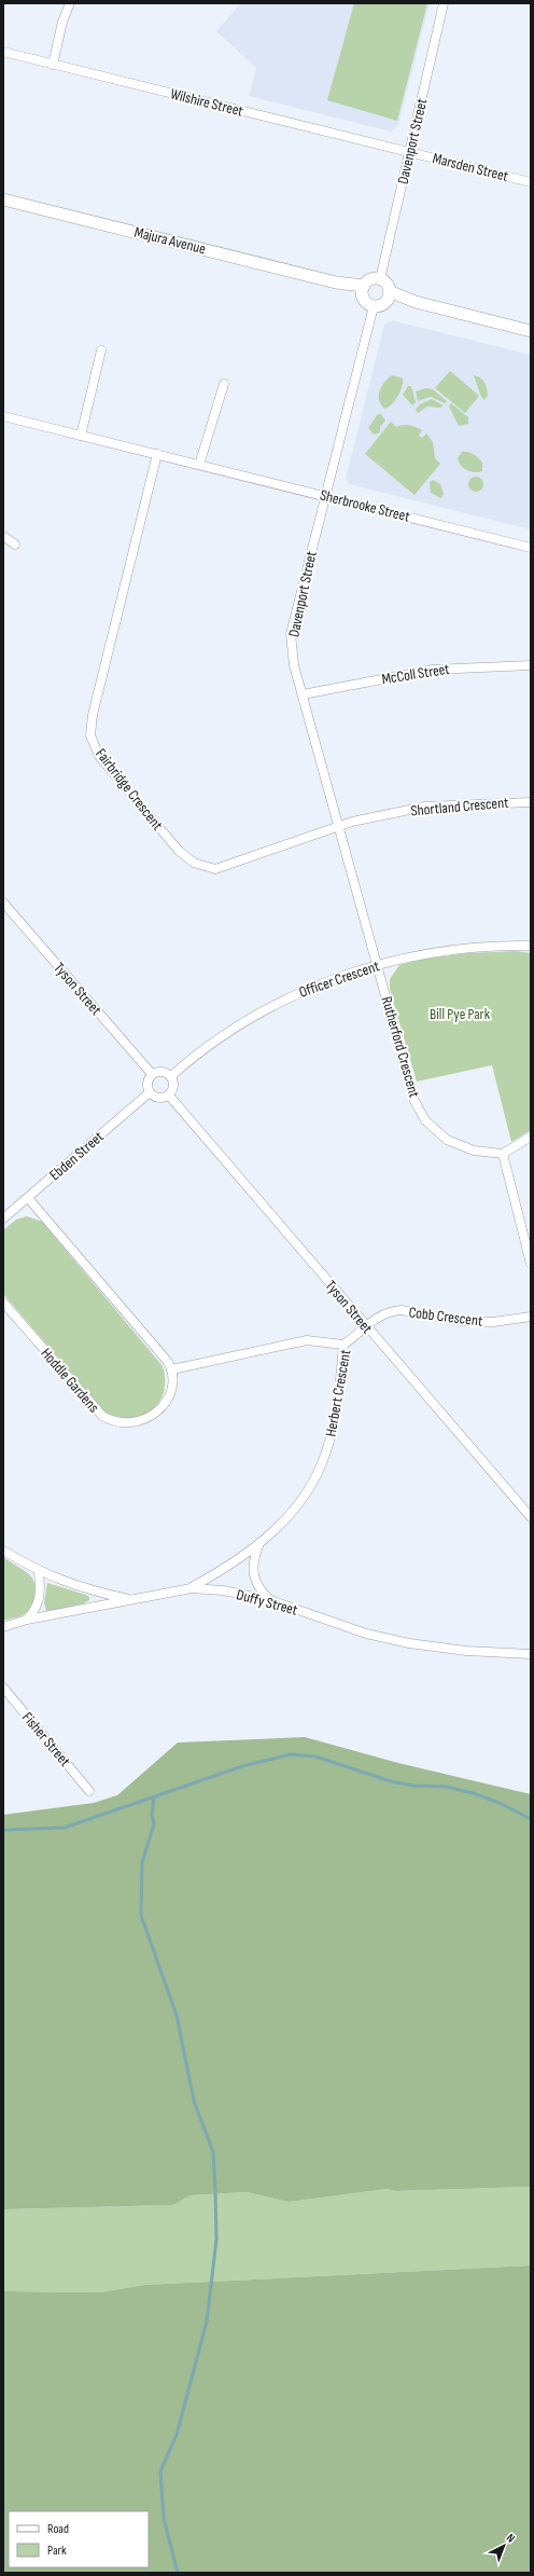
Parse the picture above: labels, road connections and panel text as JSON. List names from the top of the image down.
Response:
{
  "streets": {
    "main road": ["Majura Avenue"],
    "street": [
      "Wilshire Street",
      "Davenport Street",
      "Marsden Street",
      "Sherbrooke Street",
      "McColl Street",
      "Fairbridge Crescent",
      "Shortland Crescent",
      "Officer Crescent",
      "Tyson Street",
      "Rutherford Crescent",
      "Ebden Street",
      "Cobb Crescent",
      "Hoddle Gardens",
      "Herbert Crescent",
      "Duffy Street",
      "Fisher Street"
    ]
  },
  "crossings": [
    ["Wilshire Street", "Davenport Street"],
    ["Wilshire Street", "Marsden Street"],
    ["Davenport Street", "Marsden Street"],
    ["Davenport Street", "Majura Avenue"],
    ["Davenport Street", "Sherbrooke Street"],
    ["Davenport Street", "McColl Street"],
    ["Davenport Street", "Fairbridge Crescent"],
    ["Davenport Street", "Shortland Crescent"],
    ["Davenport Street", "Officer Crescent"],
    ["Davenport Street", "Rutherford Crescent"],
    ["Sherbrooke Street", "Fairbridge Crescent"],
    ["Fairbridge Crescent", "Shortland Crescent"],
    ["Officer Crescent", "Tyson Street"],
    ["Officer Crescent", "Rutherford Crescent"],
    ["Officer Crescent", "Ebden Street"],
    ["Tyson Street", "Ebden Street"],
    ["Tyson Street", "Cobb Crescent"],
    ["Tyson Street", "Herbert Crescent"],
    ["Cobb Crescent", "Herbert Crescent"],
    ["Herbert Crescent", "Duffy Street"]
  ],
  "parks": ["Bill Pye Park"],
  "legend": ["Road", "Park"],
  "north": "top right"
}
